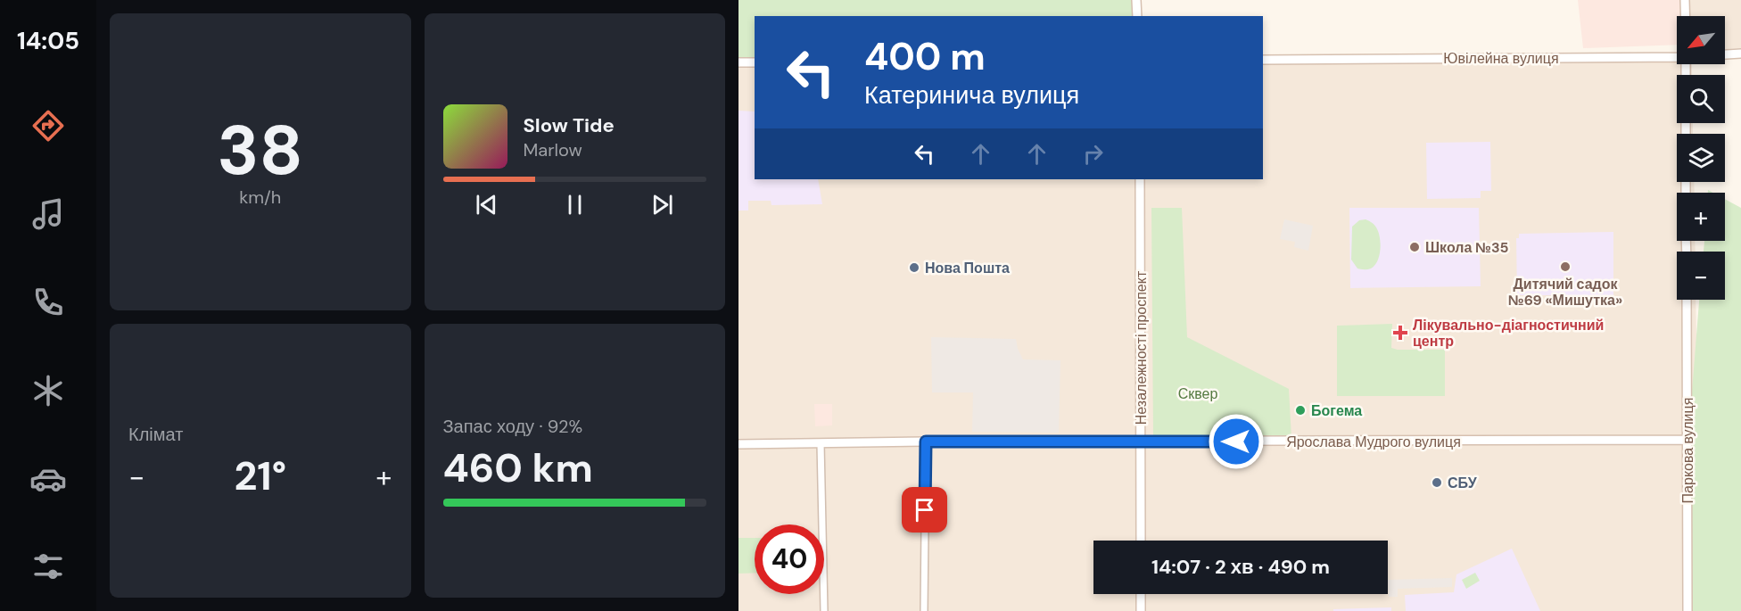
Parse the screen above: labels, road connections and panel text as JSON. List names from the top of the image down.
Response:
{
  "streets": {
    "street": [
      "Ювілейна вулиця",
      "Незалежності проспект",
      "Ярослава Мудрого вулиця",
      "Паркова вулиця"
    ]
  },
  "crossings": [
    ["Незалежності проспект", "Ярослава Мудрого вулиця"],
    ["Ярослава Мудрого вулиця", "Паркова вулиця"]
  ],
  "parks": ["Сквер"],
  "places": {
    "other": [
      "Школа №35",
      "Дитячий садок №69 «Мишутка»",
      "Нова Пошта",
      "Богема",
      "СБУ"
    ],
    "health": ["Лікувально-діагностичний центр"]
  },
  "north": "bottom left",
  "page": {
    "tabs": "14:05",
    "tile": [
      ["38", "km/h"],
      "Клімат",
      ["Запас ходу · 92%", "460 km"]
    ],
    "map_buttons": ["+", "−"],
    "turn": ["400 m", "Катеринича вулиця"],
    "song": ["Slow Tide", "Marlow"],
    "heat": ["−", "21°", "+"],
    "limit": "40",
    "trip": "14:07 · 2 хв · 490 m"
  }
}
